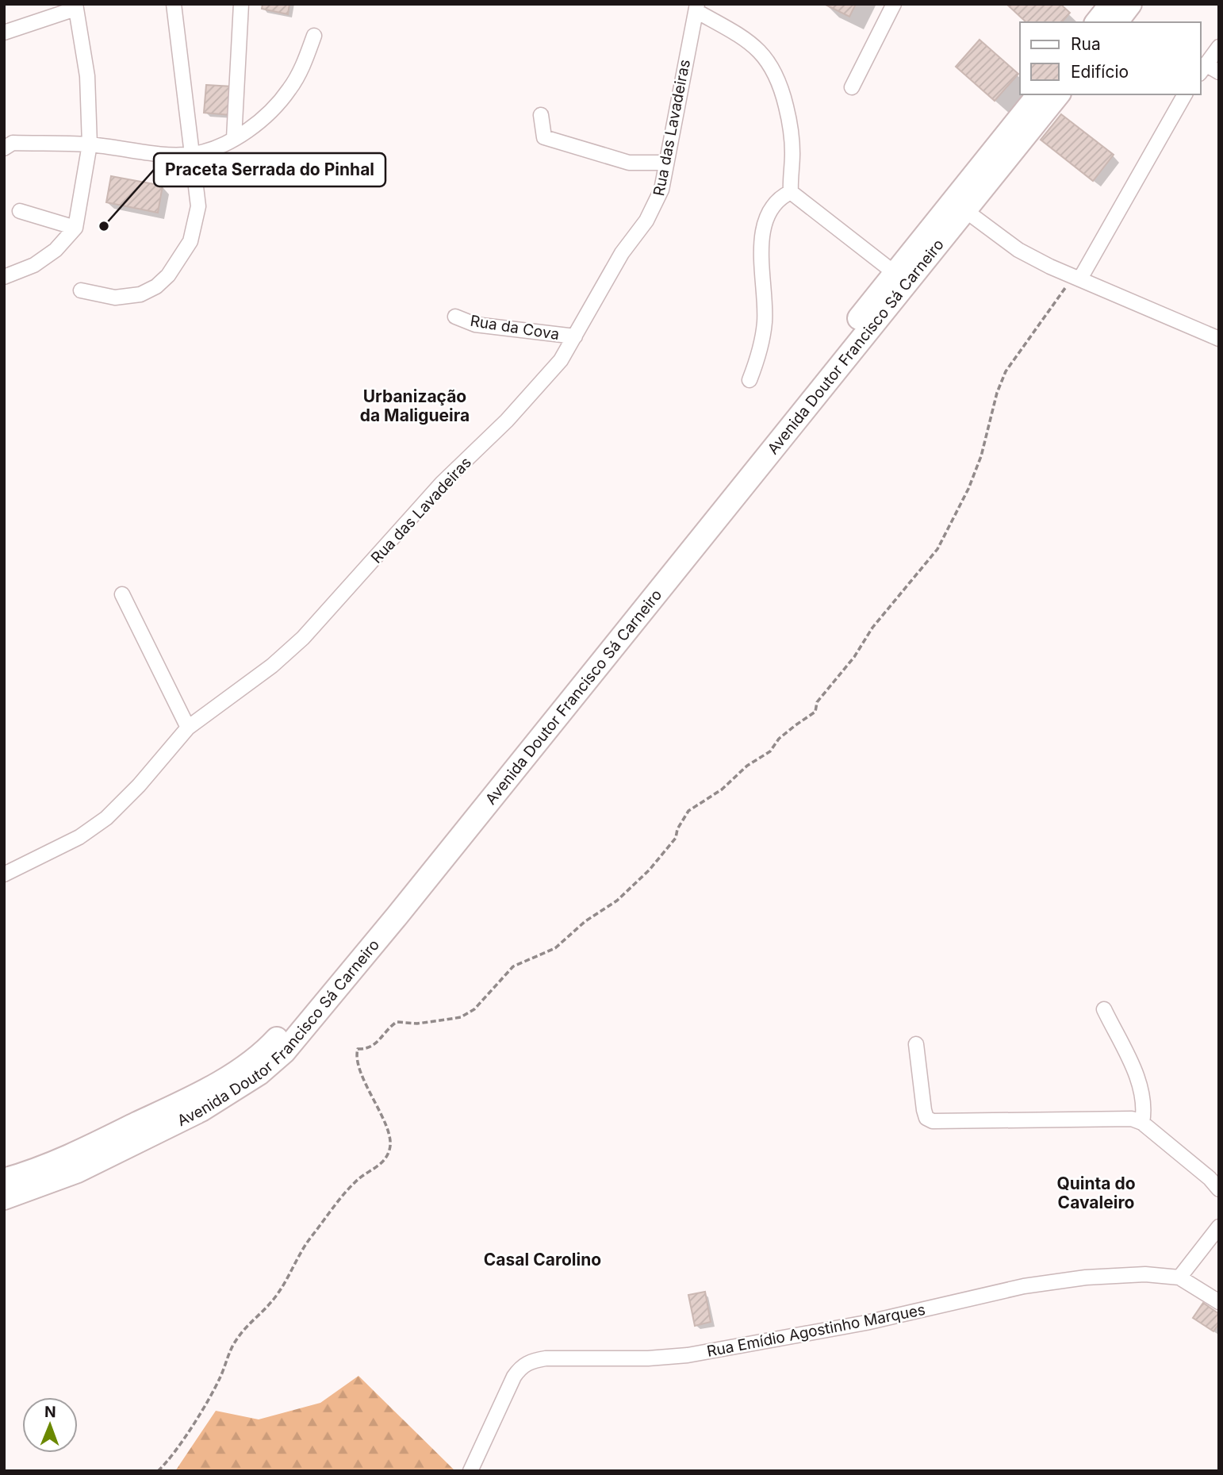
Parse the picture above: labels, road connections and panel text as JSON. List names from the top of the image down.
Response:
{
  "streets": {
    "main road": ["Avenida Doutor Francisco Sá Carneiro"],
    "street": ["Rua das Lavadeiras", "Rua da Cova", "Rua Emídio Agostinho Marques"]
  },
  "crossings": [
    ["Rua das Lavadeiras", "Rua da Cova"]
  ],
  "districts": ["Urbanização da Maligueira", "Quinta do Cavaleiro", "Casal Carolino"],
  "places": ["Praceta Serrada do Pinhal"],
  "legend": ["Rua", "Edifício"],
  "north": "top"
}
